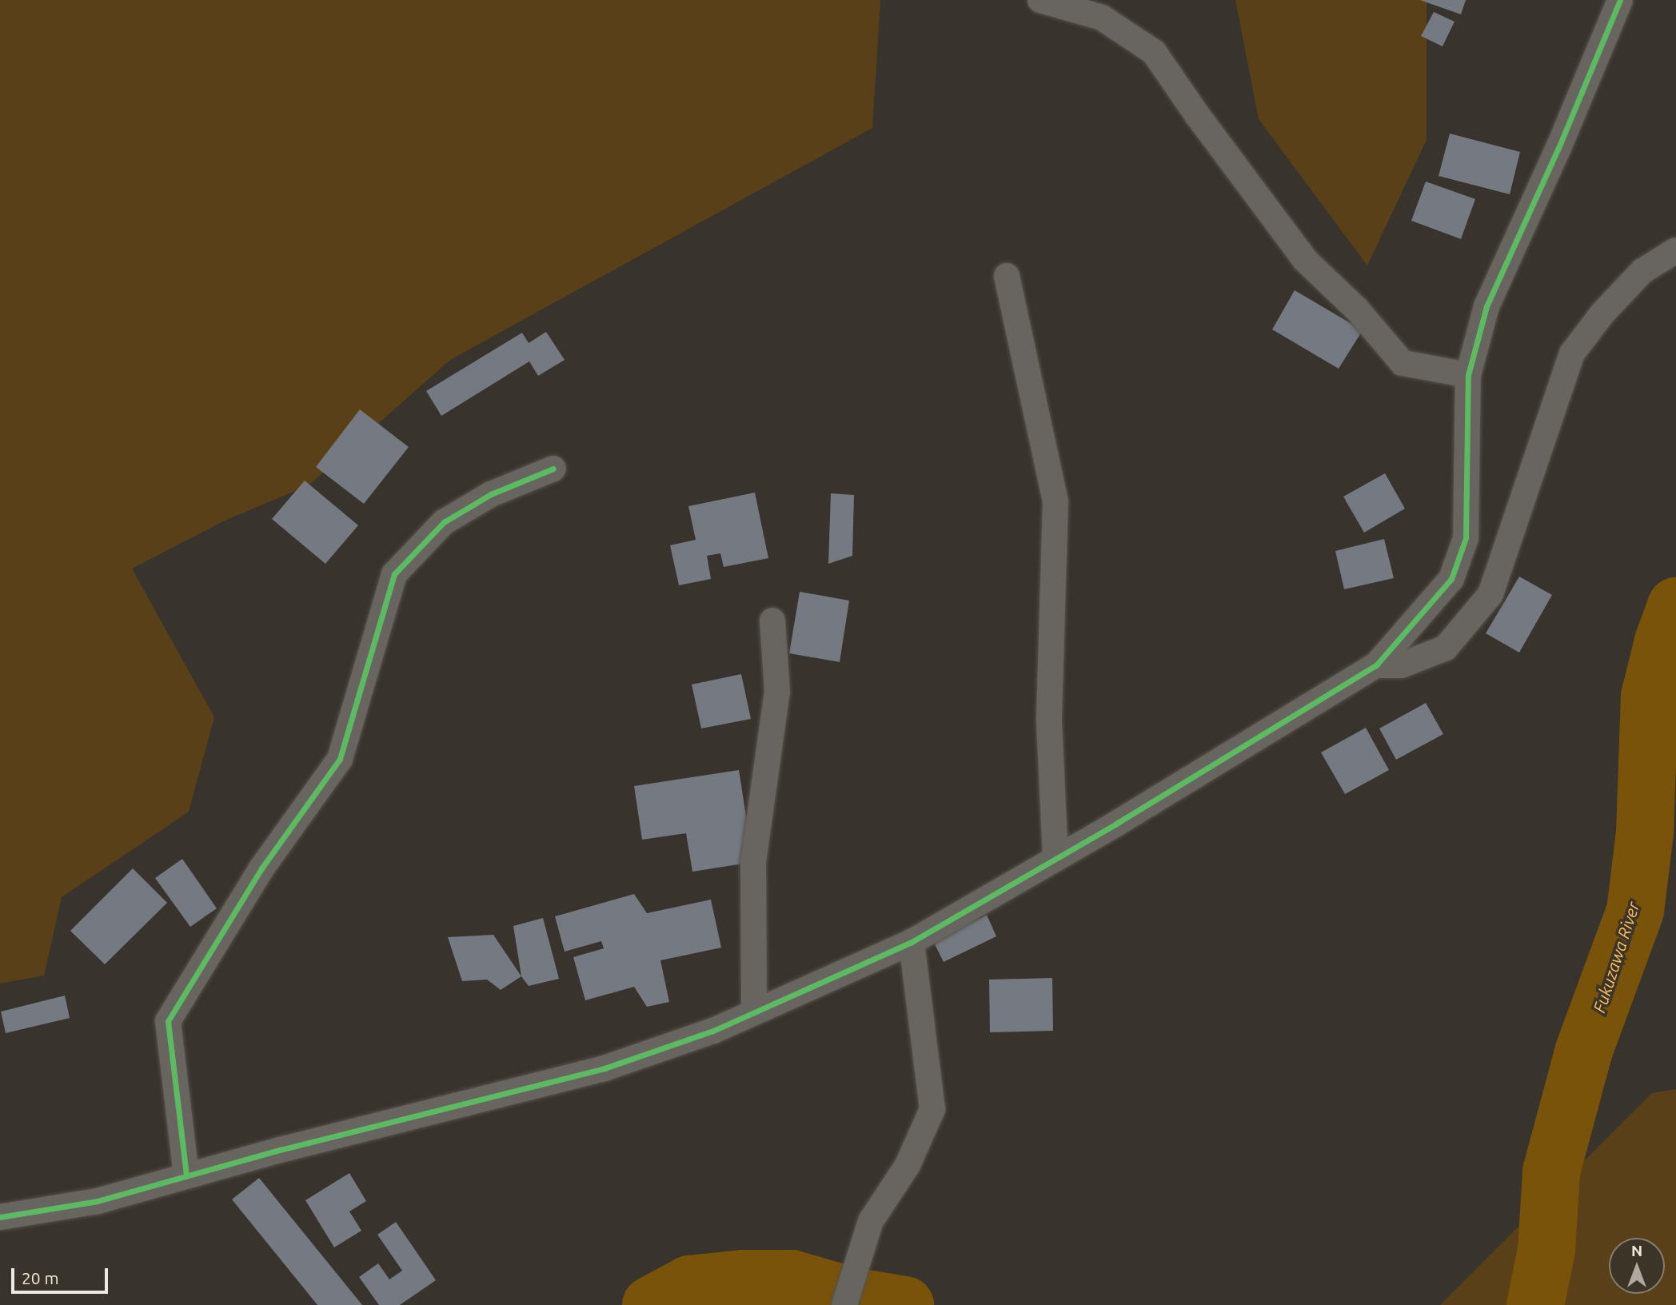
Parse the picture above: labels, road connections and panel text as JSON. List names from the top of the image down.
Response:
{
  "water": ["Fukuzawa River"],
  "scale_bar": "20 m",
  "north": "top"
}
